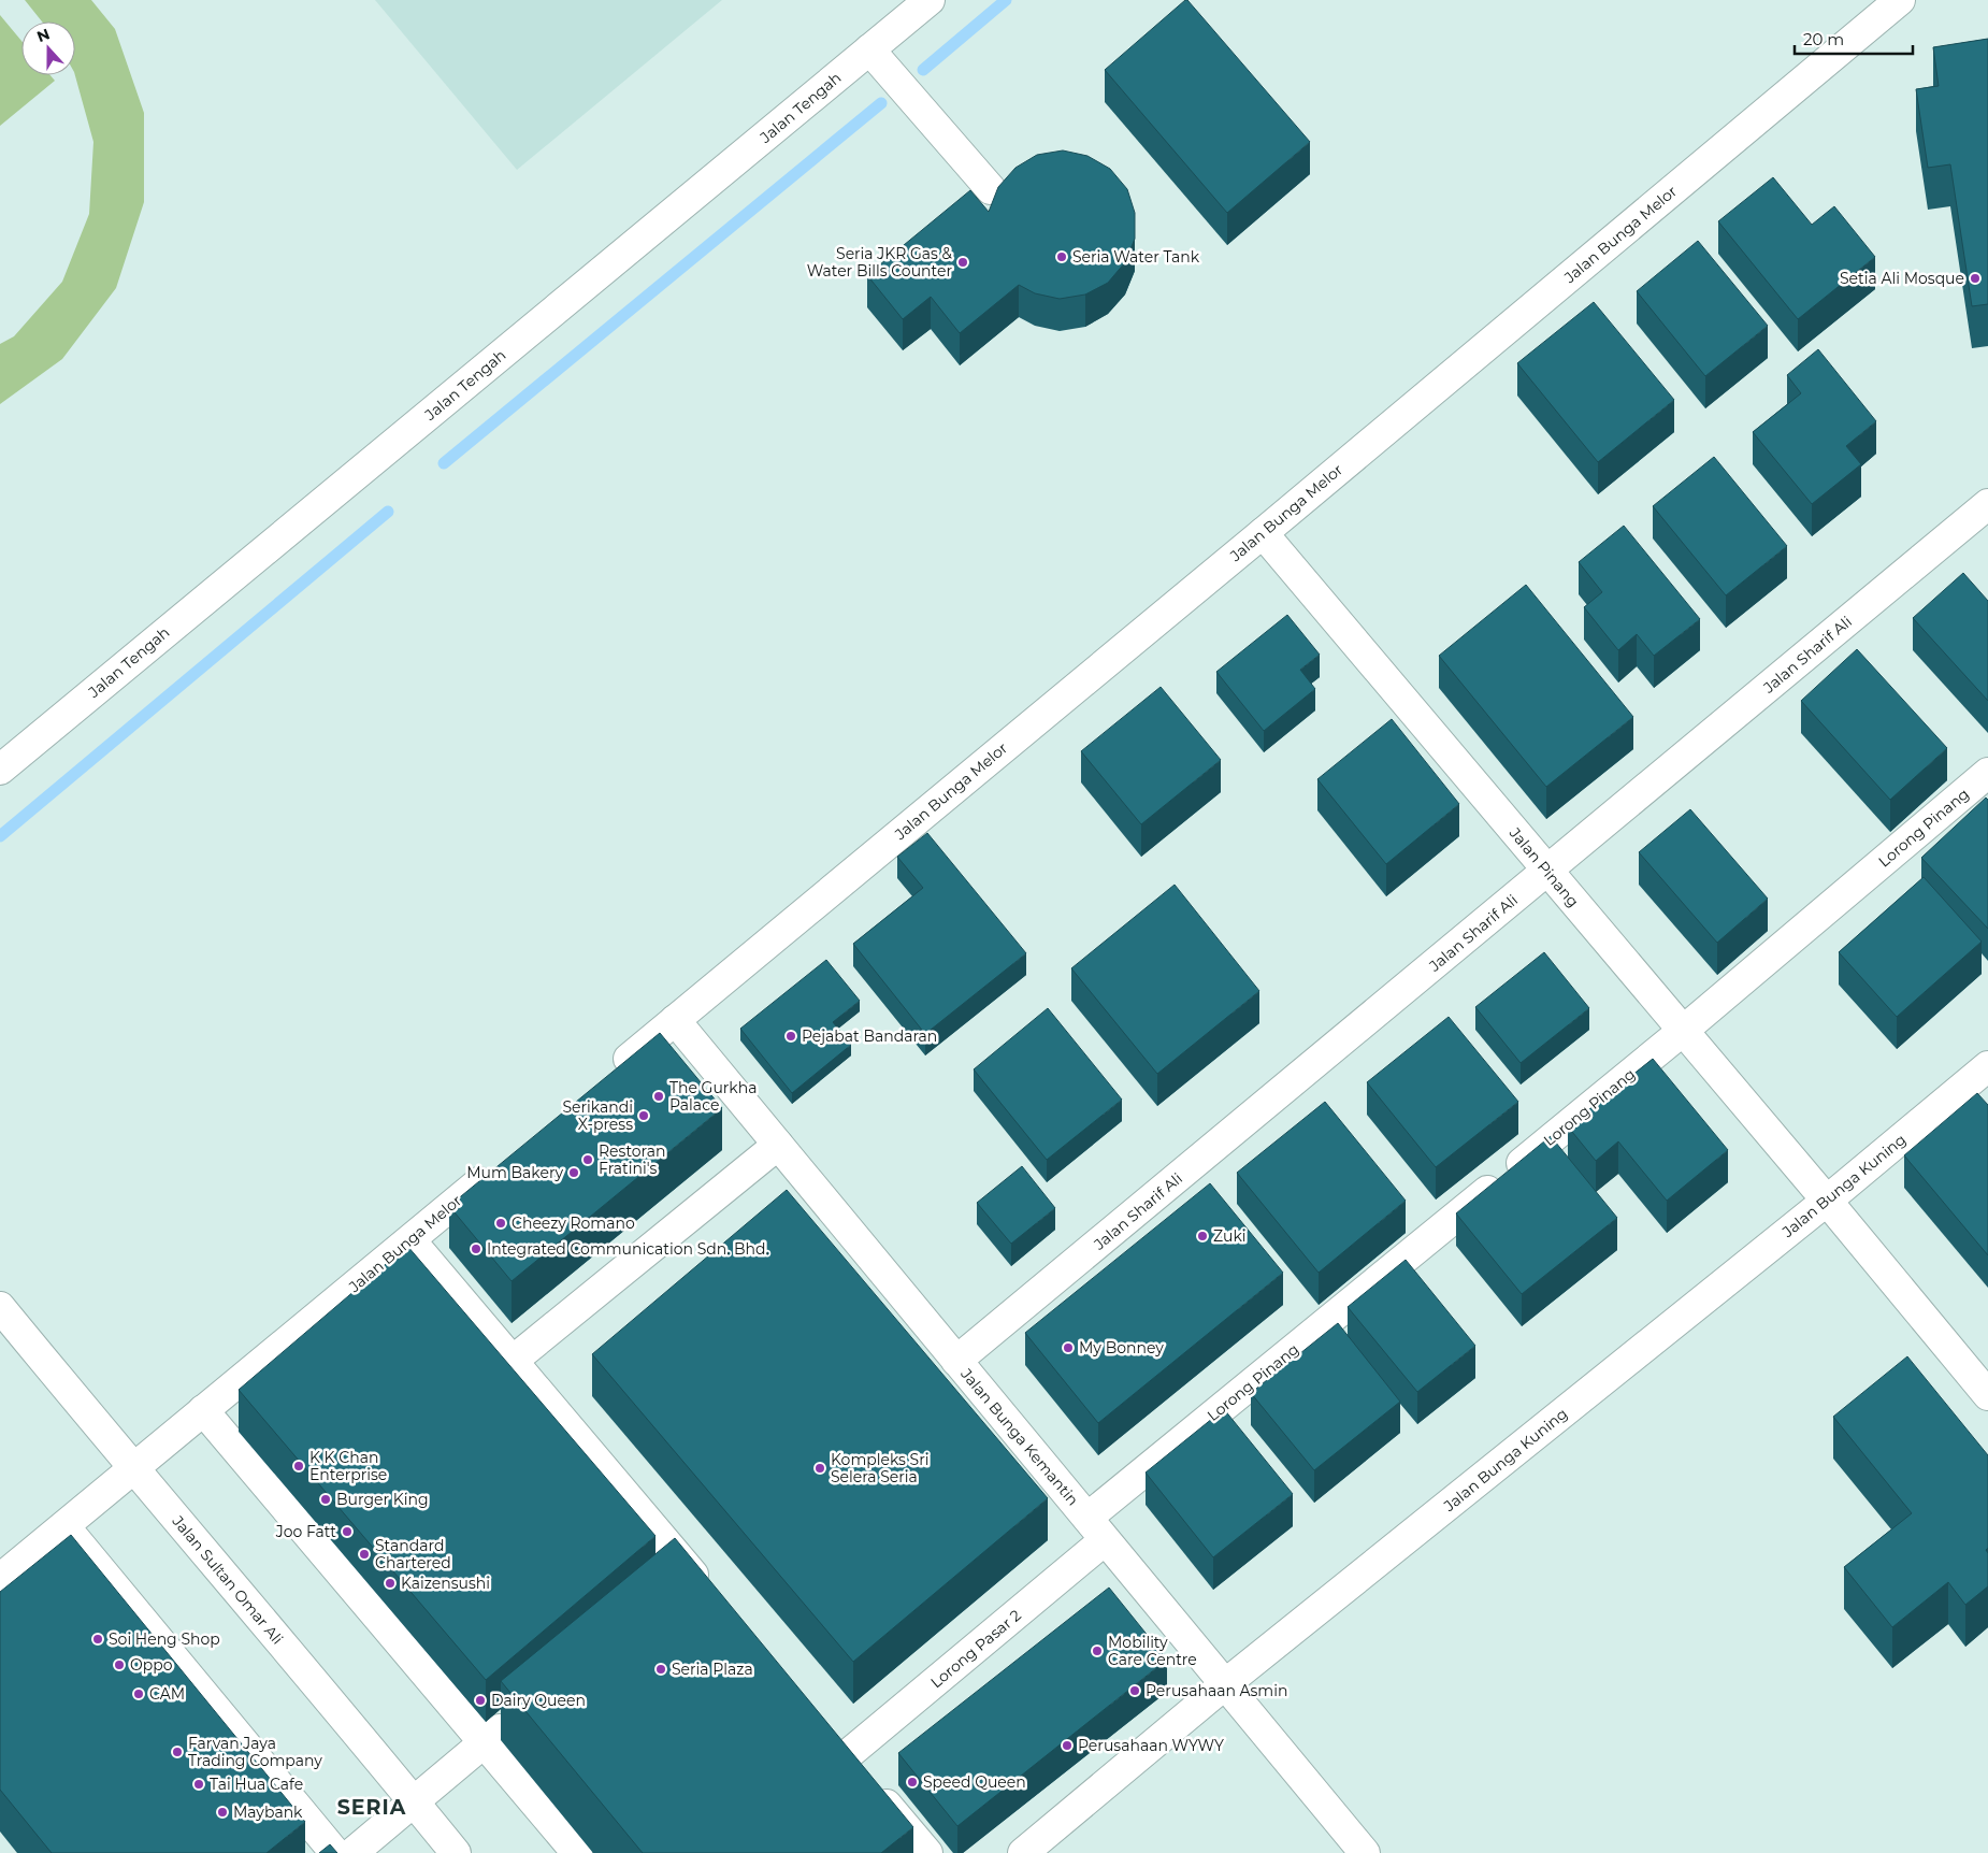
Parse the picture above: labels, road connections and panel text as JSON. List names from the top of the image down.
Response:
{
  "streets": {
    "street": [
      "Jalan Tengah",
      "Jalan Bunga Melor",
      "Jalan Sharif Ali",
      "Lorong Pinang",
      "Jalan Pinang",
      "Jalan Bunga Kuning",
      "Jalan Bunga Kemantin",
      "Jalan Sultan Omar Ali",
      "Lorong Pasar 2"
    ]
  },
  "crossings": [
    ["Jalan Bunga Melor", "Jalan Pinang"],
    ["Jalan Bunga Melor", "Jalan Bunga Kemantin"],
    ["Jalan Bunga Melor", "Jalan Sultan Omar Ali"],
    ["Jalan Sharif Ali", "Jalan Pinang"],
    ["Jalan Sharif Ali", "Jalan Bunga Kemantin"],
    ["Lorong Pinang", "Jalan Pinang"],
    ["Lorong Pinang", "Jalan Bunga Kemantin"],
    ["Jalan Pinang", "Jalan Bunga Kuning"],
    ["Jalan Bunga Kuning", "Jalan Bunga Kemantin"],
    ["Jalan Bunga Kemantin", "Lorong Pasar 2"]
  ],
  "districts": ["SERIA"],
  "places": [
    "Seria Water Tank",
    "Seria JKR Gas & Water Bills Counter",
    "Setia Ali Mosque",
    "Pejabat Bandaran",
    "The Gurkha Palace",
    "Serikandi X-press",
    "Restoran Fratini's",
    "Mum Bakery",
    "Cheezy Romano",
    "Zuki",
    "Integrated Communication Sdn. Bhd.",
    "My Bonney",
    "K K Chan Enterprise",
    "Kompleks Sri Selera Seria",
    "Burger King",
    "Joo Fatt",
    "Standard Chartered",
    "Kaizensushi",
    "Soi Heng Shop",
    "Mobility Care Centre",
    "Oppo",
    "Seria Plaza",
    "Perusahaan Asmin",
    "CAM",
    "Dairy Queen",
    "Perusahaan WYWY",
    "Farvan Jaya Trading Company",
    "Speed Queen",
    "Tai Hua Cafe",
    "Maybank"
  ],
  "scale_bar": "20 m",
  "north": "top"
}
